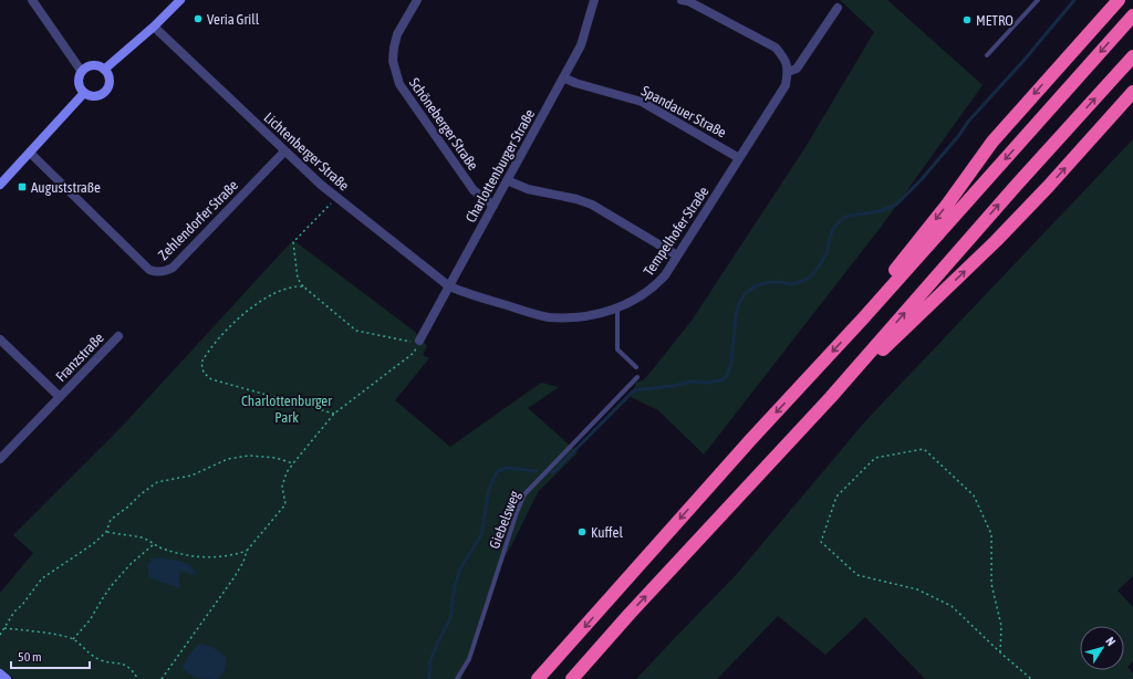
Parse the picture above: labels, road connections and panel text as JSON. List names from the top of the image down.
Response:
{
  "streets": {
    "street": [
      "Spandauer Straße",
      "Schöneberger Straße",
      "Lichtenberger Straße",
      "Charlottenburger Straße",
      "Zehlendorfer Straße",
      "Tempelhofer Straße",
      "Franzstraße"
    ],
    "lane": ["Giebelsweg"]
  },
  "crossings": [
    ["Spandauer Straße", "Charlottenburger Straße"],
    ["Spandauer Straße", "Tempelhofer Straße"],
    ["Schöneberger Straße", "Charlottenburger Straße"],
    ["Lichtenberger Straße", "Charlottenburger Straße"],
    ["Lichtenberger Straße", "Zehlendorfer Straße"],
    ["Lichtenberger Straße", "Tempelhofer Straße"],
    ["Charlottenburger Straße", "Tempelhofer Straße"]
  ],
  "parks": ["Charlottenburger Park"],
  "places": {
    "other": ["Veria Grill", "METRO", "Kuffel"],
    "transit": ["Auguststraße"]
  },
  "scale_bar": "50 m",
  "north": "top right"
}
